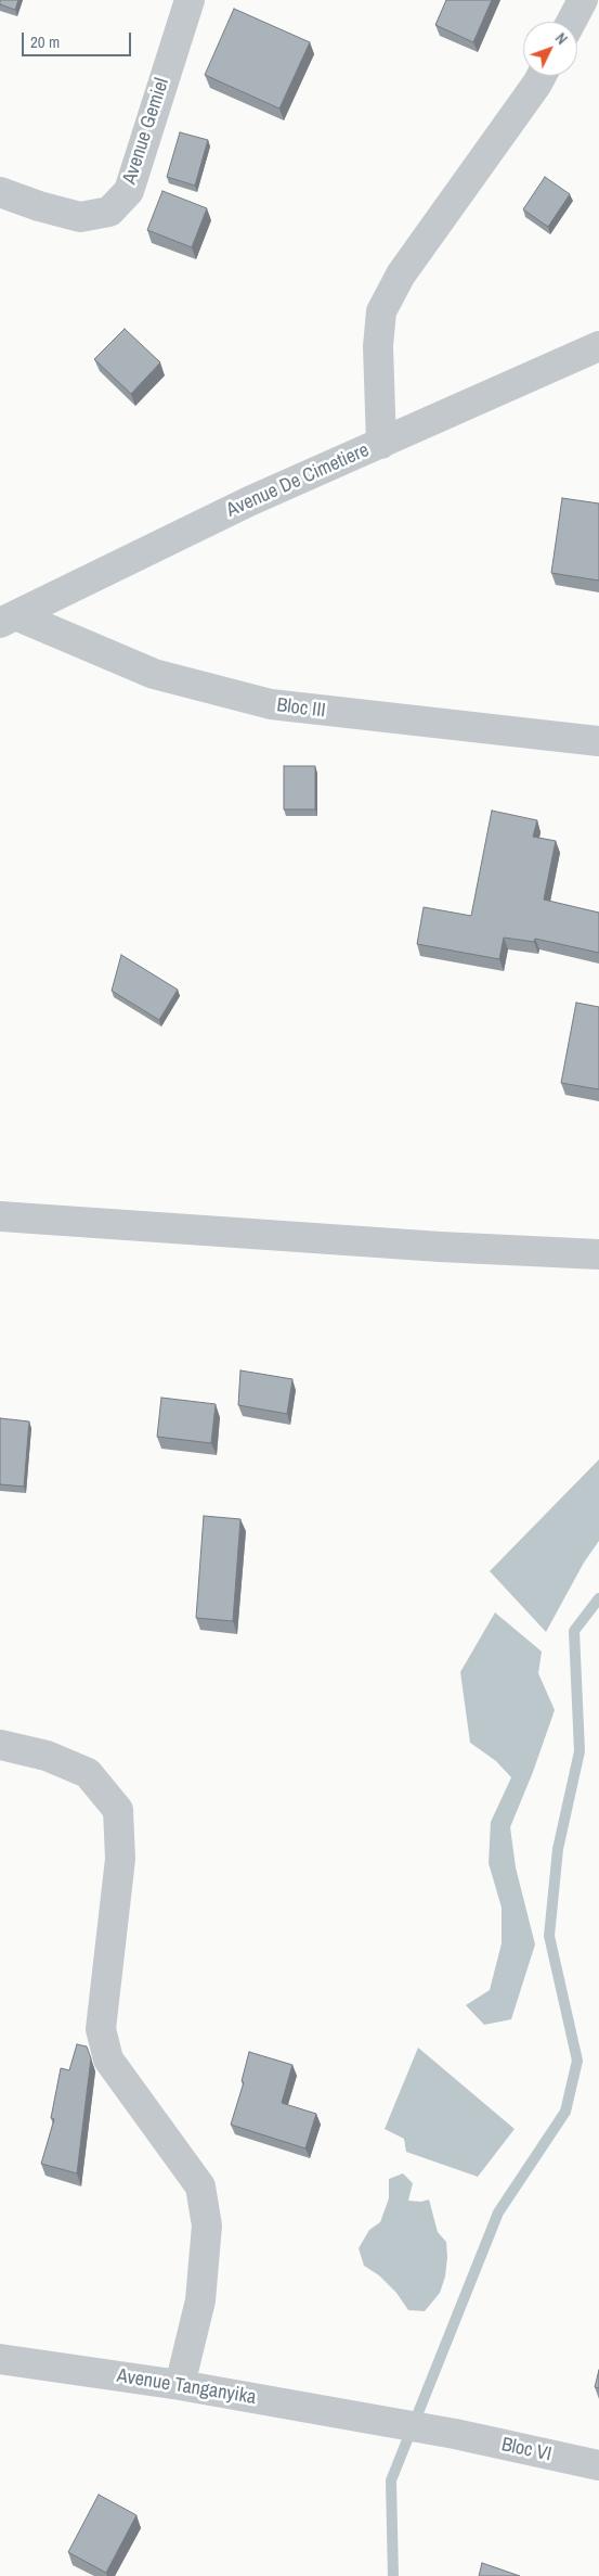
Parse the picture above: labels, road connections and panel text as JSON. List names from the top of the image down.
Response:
{
  "streets": {
    "street": [
      "Avenue Gemiel",
      "Avenue De Cimetiere",
      "Bloc III",
      "Avenue Tanganyika",
      "Bloc VI"
    ]
  },
  "crossings": [
    ["Avenue De Cimetiere", "Bloc III"],
    ["Avenue Tanganyika", "Bloc VI"]
  ],
  "scale_bar": "20 m",
  "north": "top right"
}
